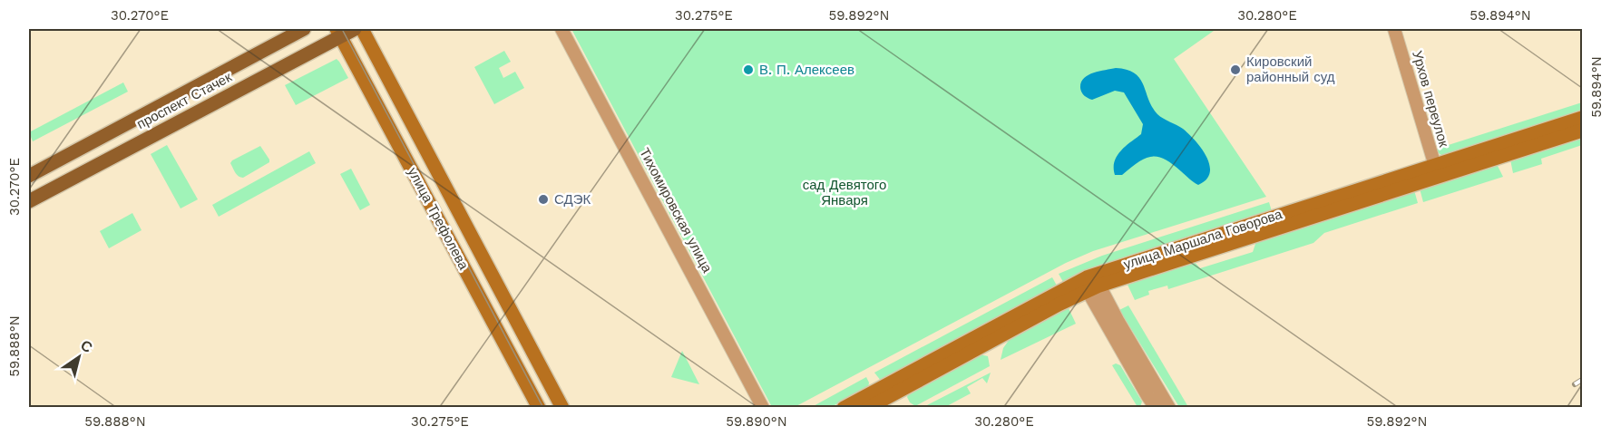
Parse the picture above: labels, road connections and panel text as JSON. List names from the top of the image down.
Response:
{
  "streets": {
    "main road": ["проспект Стачек", "улица Трефолева", "улица Маршала Говорова"],
    "street": ["Урхов переулок", "Тихомировская улица"]
  },
  "crossings": [
    ["Урхов переулок", "улица Маршала Говорова"],
    ["проспект Стачек", "улица Трефолева"]
  ],
  "parks": ["сад Девятого Января"],
  "places": ["В. П. Алексеев", "Кировский районный суд", "СДЭК"],
  "north": "top right",
  "coordinates": [
    "30.270°E",
    "30.275°E",
    "59.892°N",
    "30.280°E",
    "59.894°N",
    "59.888°N",
    "59.890°N"
  ]
}
